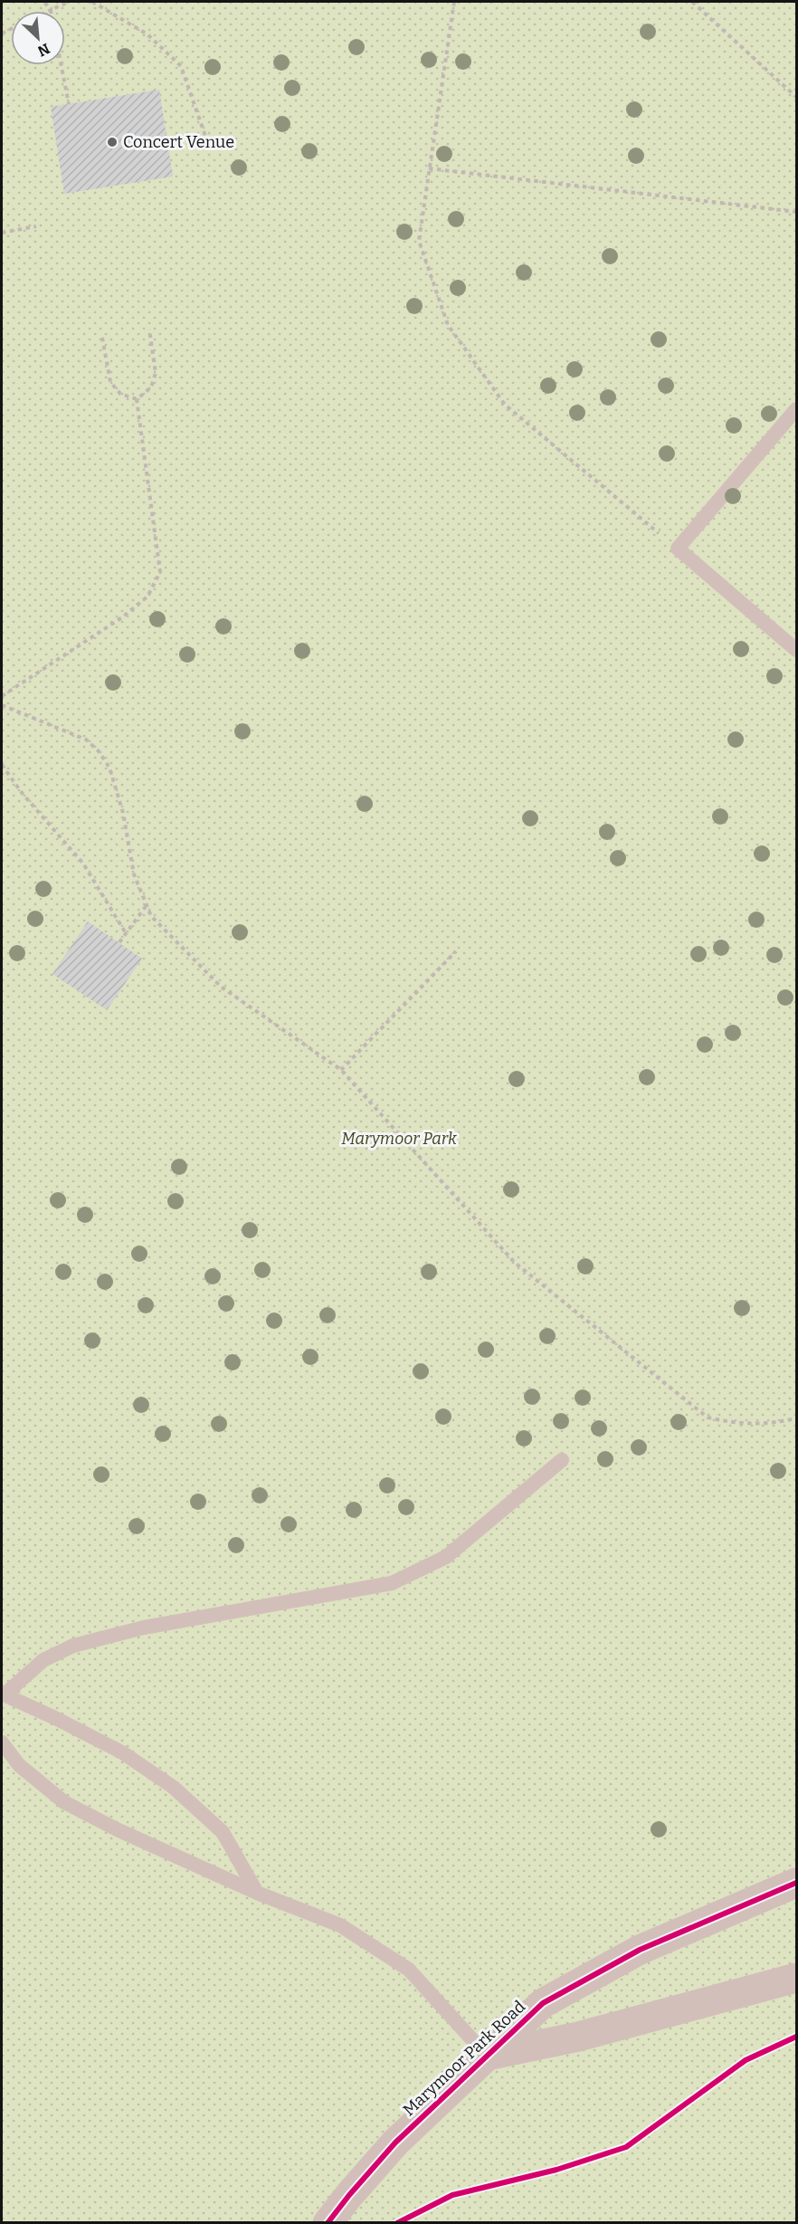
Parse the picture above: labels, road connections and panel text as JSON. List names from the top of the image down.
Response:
{
  "streets": {
    "street": ["Marymoor Park Road"]
  },
  "parks": ["Marymoor Park"],
  "places": ["Concert Venue"],
  "north": "bottom right"
}
